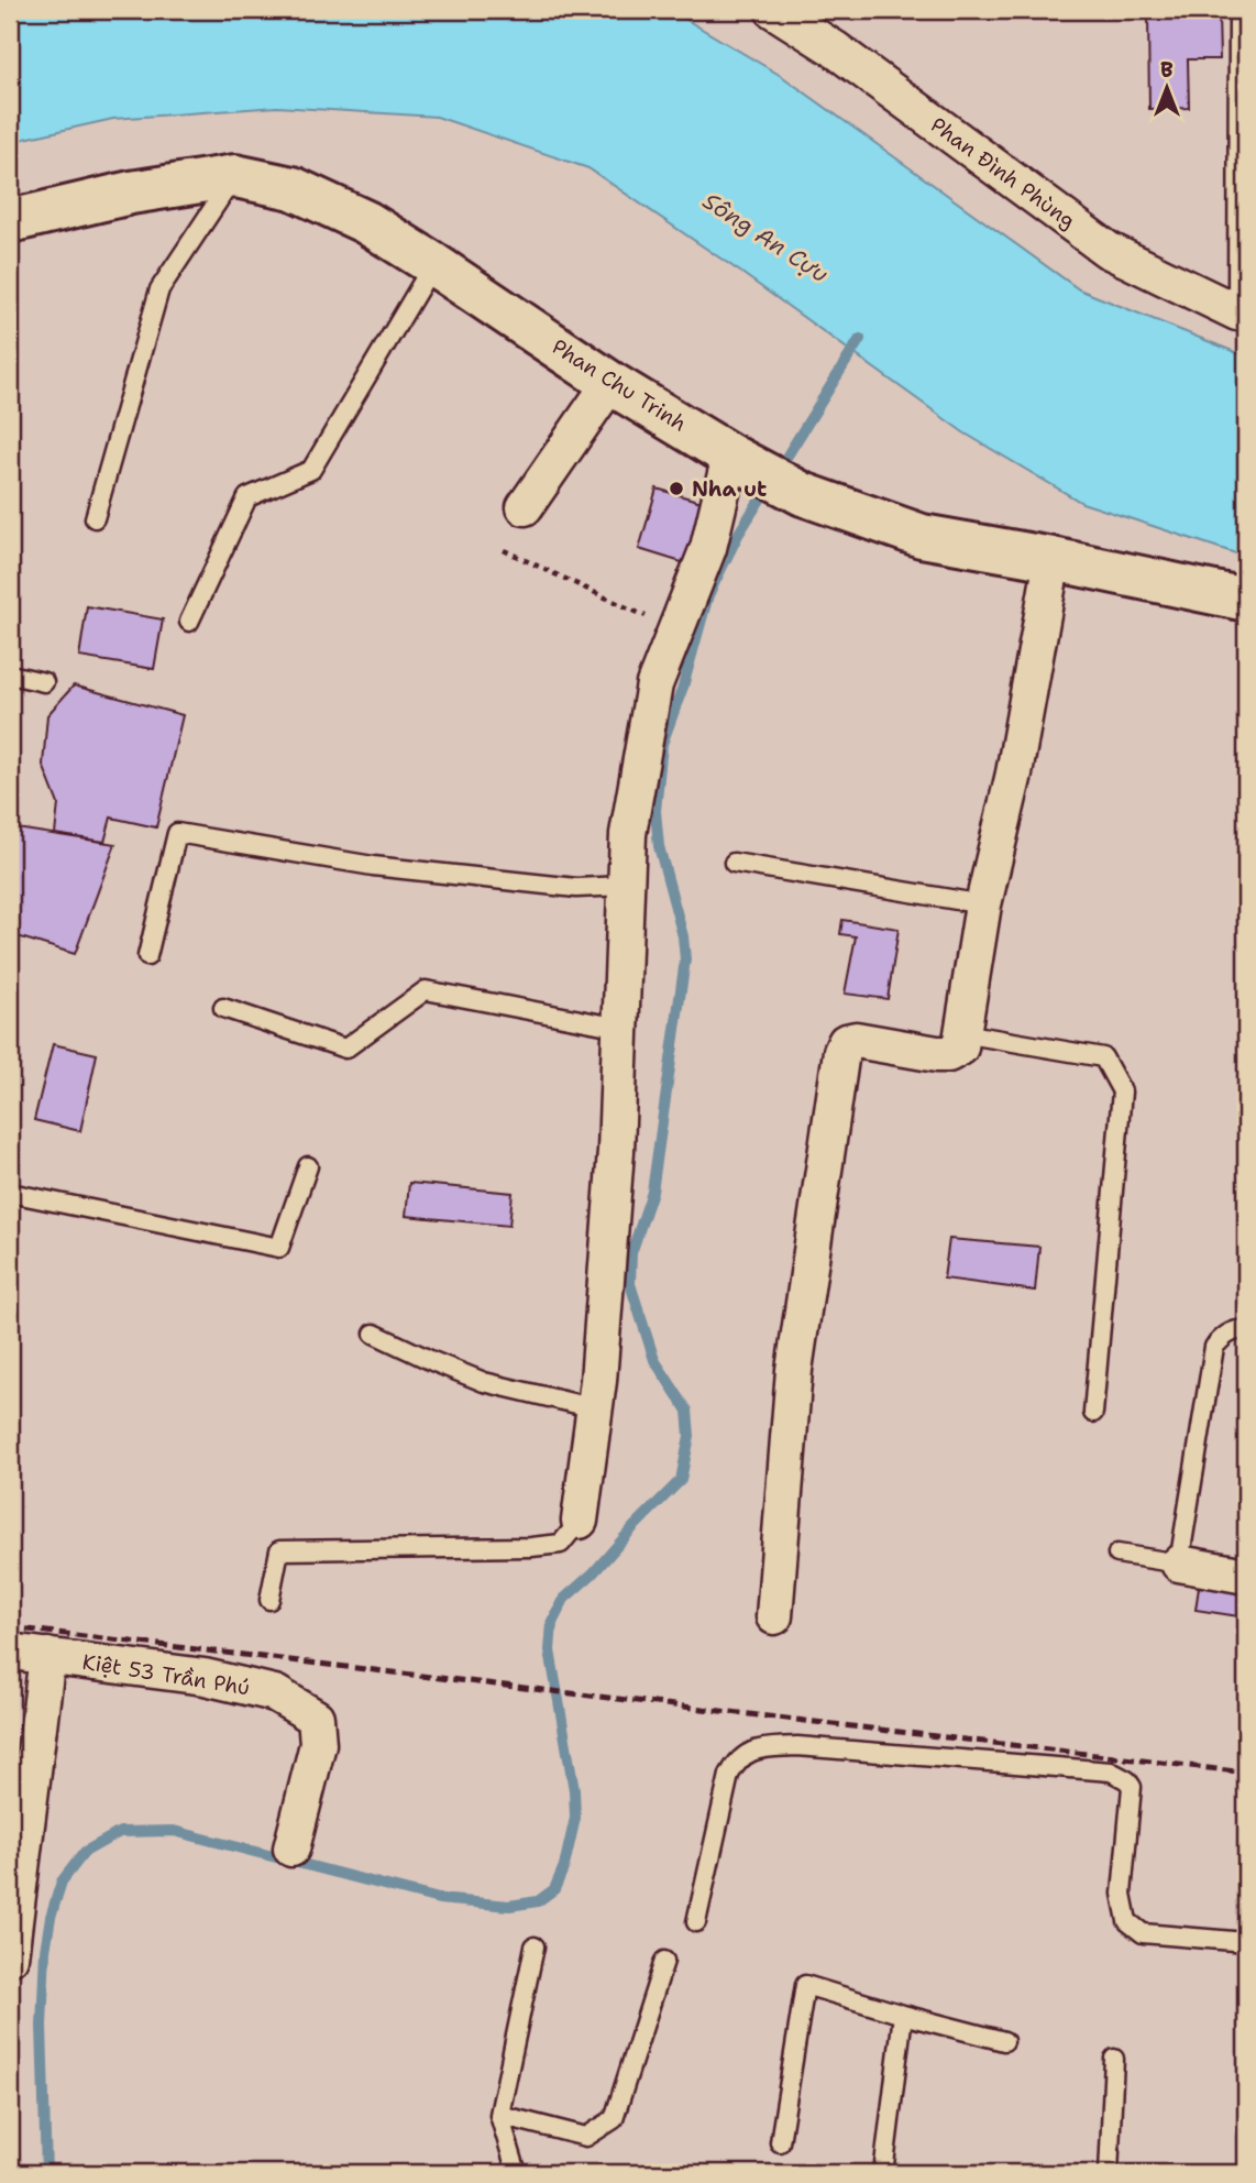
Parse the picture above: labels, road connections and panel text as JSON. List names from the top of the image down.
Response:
{
  "streets": {
    "street": ["Phan Đình Phùng", "Phan Chu Trinh", "Kiệt 53 Trần Phú"]
  },
  "water": ["Sông An Cựu"],
  "places": ["Nha ut"],
  "north": "top"
}
